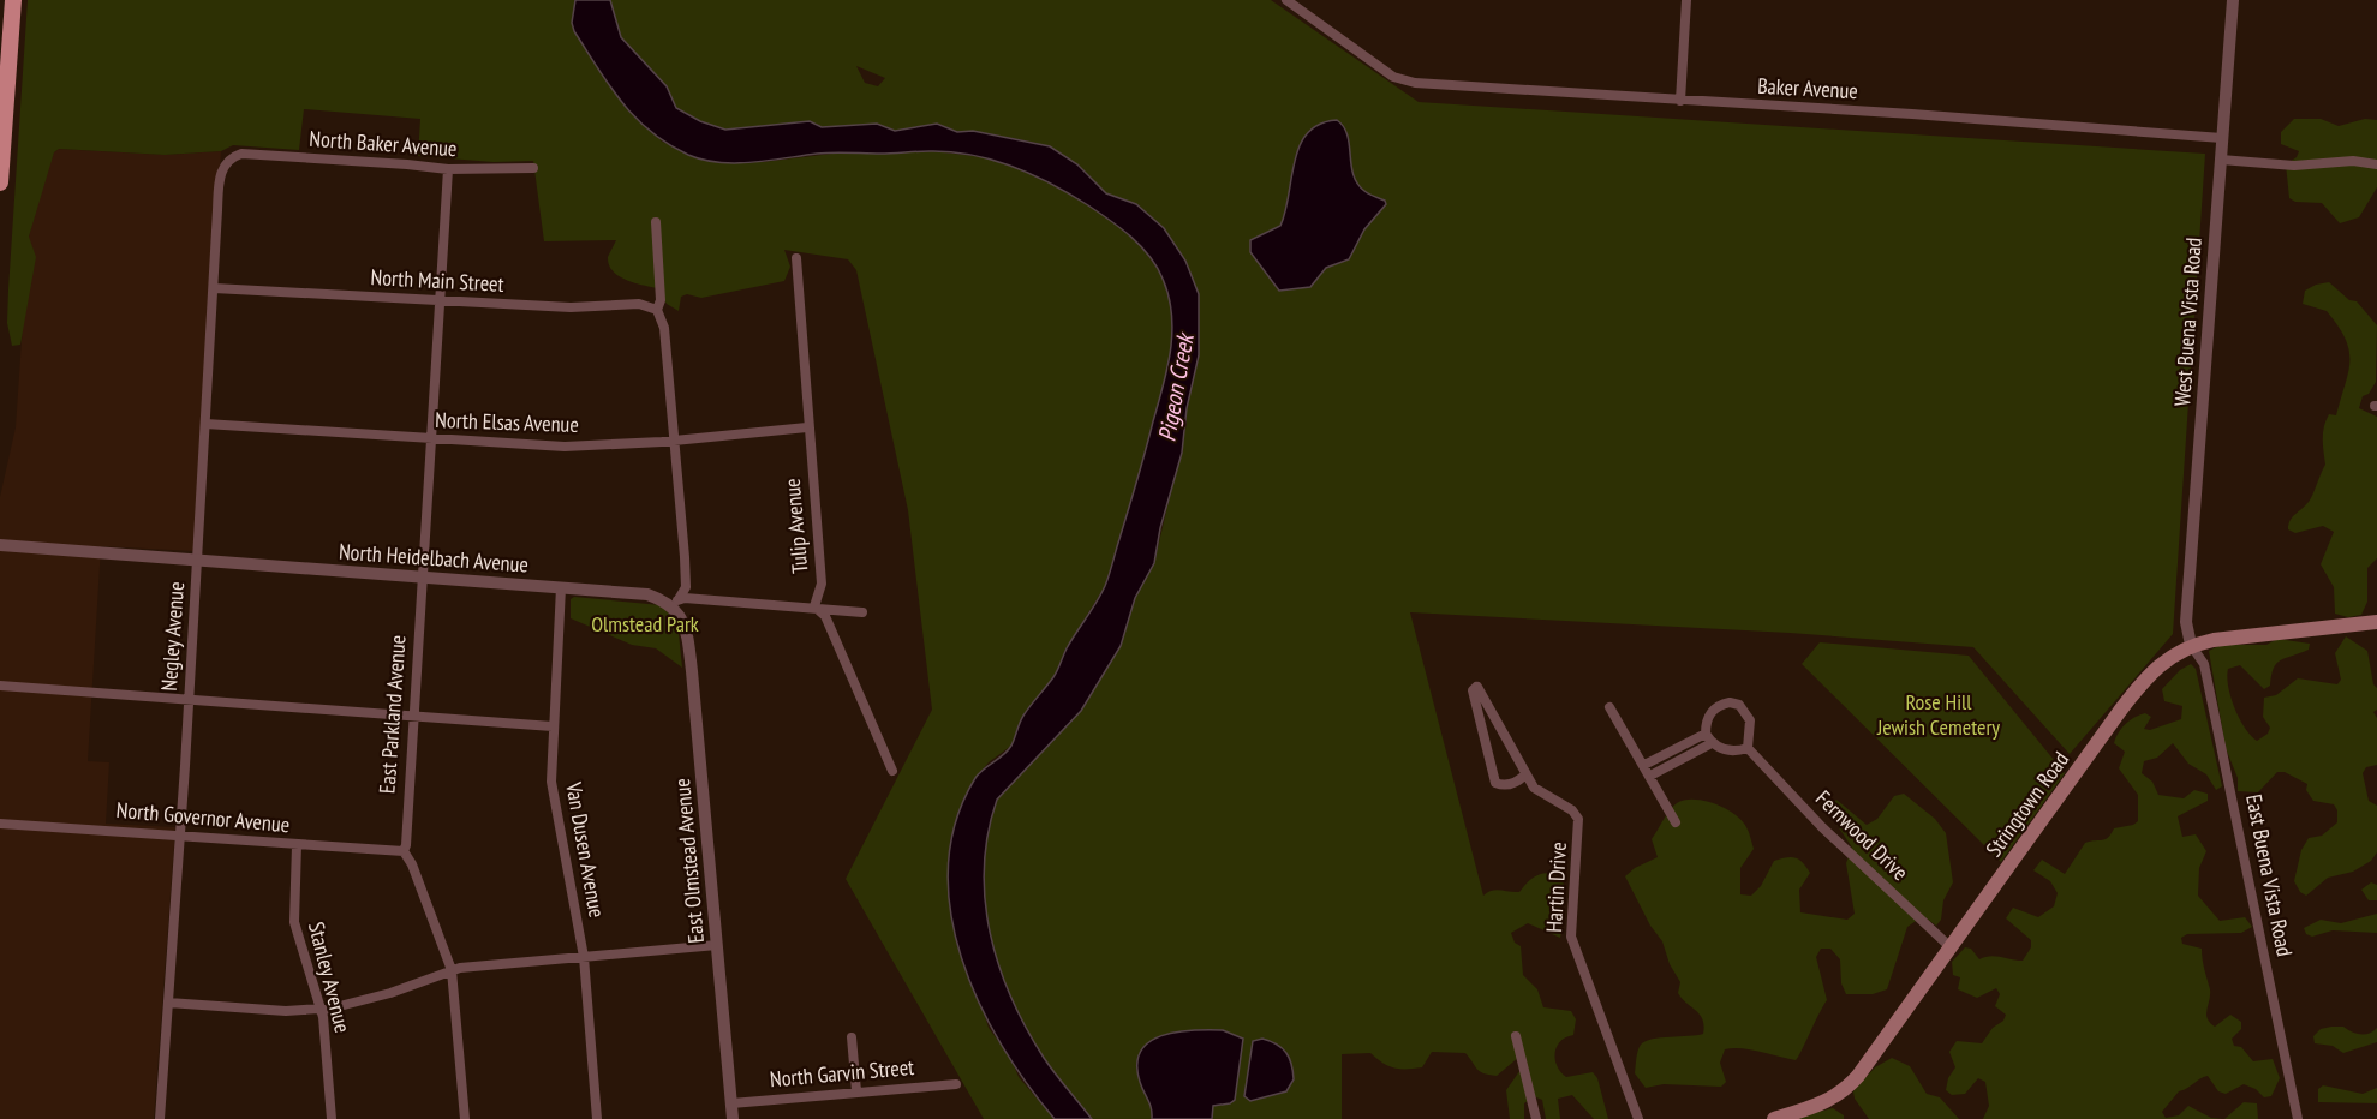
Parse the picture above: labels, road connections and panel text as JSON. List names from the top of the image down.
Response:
{
  "streets": {
    "main road": ["Stringtown Road"],
    "street": [
      "Baker Avenue",
      "North Baker Avenue",
      "North Main Street",
      "West Buena Vista Road",
      "North Elsas Avenue",
      "Tulip Avenue",
      "North Heidelbach Avenue",
      "Negley Avenue",
      "East Parkland Avenue",
      "North Governor Avenue",
      "Fernwood Drive",
      "Van Dusen Avenue",
      "East Olmstead Avenue",
      "East Buena Vista Road",
      "Hartin Drive",
      "Stanley Avenue",
      "North Garvin Street"
    ]
  },
  "crossings": [
    ["Baker Avenue", "West Buena Vista Road"],
    ["North Baker Avenue", "Negley Avenue"],
    ["North Baker Avenue", "East Parkland Avenue"],
    ["North Main Street", "Negley Avenue"],
    ["North Main Street", "East Parkland Avenue"],
    ["West Buena Vista Road", "Stringtown Road"],
    ["West Buena Vista Road", "East Buena Vista Road"],
    ["North Elsas Avenue", "Tulip Avenue"],
    ["North Elsas Avenue", "Negley Avenue"],
    ["North Elsas Avenue", "East Parkland Avenue"],
    ["Tulip Avenue", "North Heidelbach Avenue"],
    ["North Heidelbach Avenue", "Negley Avenue"],
    ["North Heidelbach Avenue", "East Parkland Avenue"],
    ["North Heidelbach Avenue", "Van Dusen Avenue"],
    ["North Heidelbach Avenue", "East Olmstead Avenue"],
    ["Negley Avenue", "North Governor Avenue"],
    ["East Parkland Avenue", "North Governor Avenue"],
    ["Stringtown Road", "Fernwood Drive"],
    ["Stringtown Road", "East Buena Vista Road"],
    ["North Governor Avenue", "Stanley Avenue"],
    ["East Olmstead Avenue", "North Garvin Street"]
  ],
  "water": ["Pigeon Creek"],
  "parks": ["Olmstead Park", "Rose Hill Jewish Cemetery"]
}
